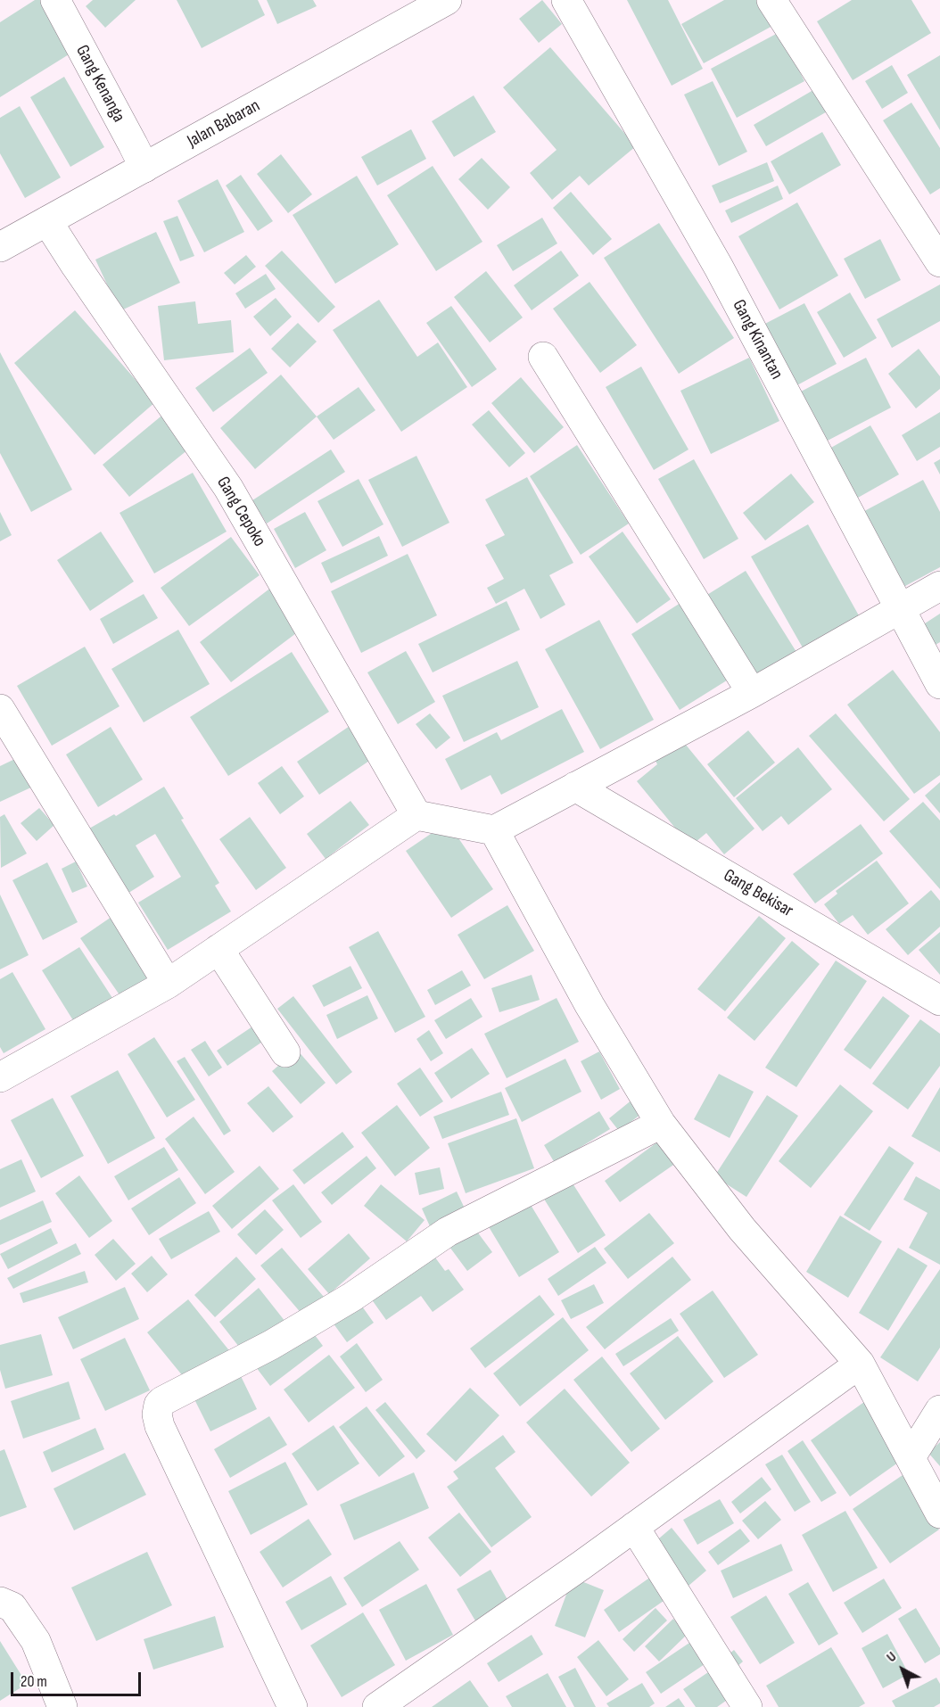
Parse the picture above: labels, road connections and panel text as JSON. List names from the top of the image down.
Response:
{
  "streets": {
    "street": [
      "Gang Kenanga",
      "Jalan Babaran",
      "Gang Kinantan",
      "Gang Cepoko",
      "Gang Bekisar"
    ]
  },
  "crossings": [
    ["Gang Kenanga", "Jalan Babaran"],
    ["Jalan Babaran", "Gang Cepoko"]
  ],
  "scale_bar": "20 m",
  "north": "top left"
}
